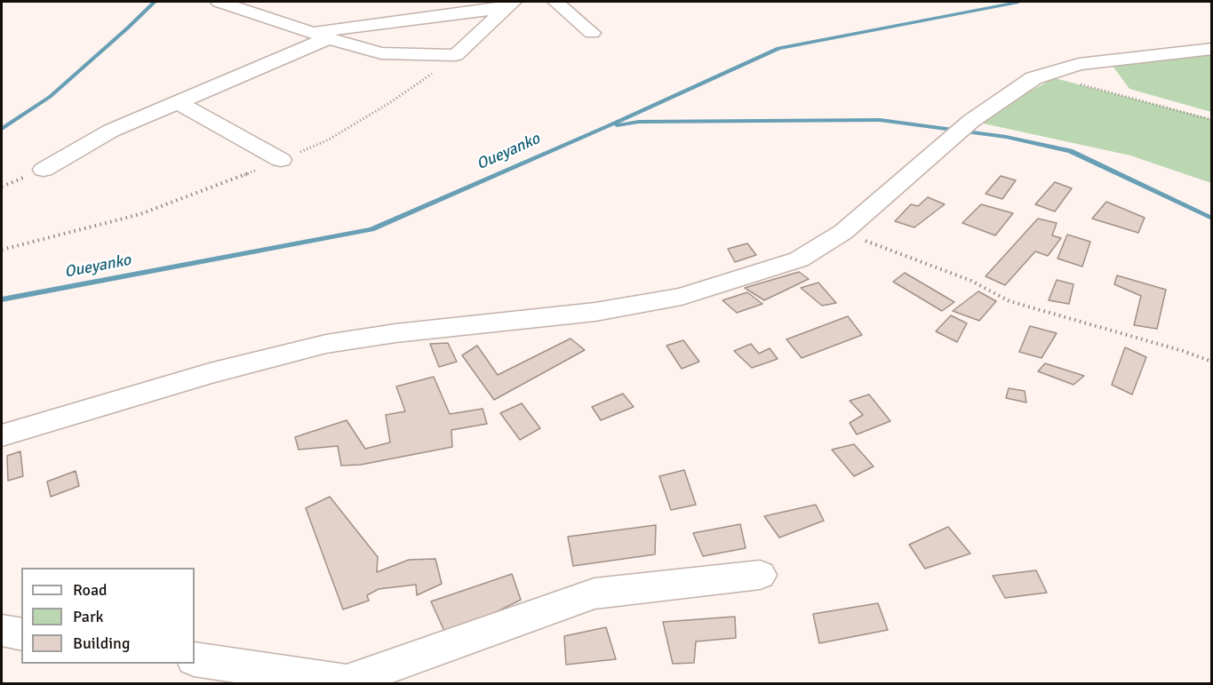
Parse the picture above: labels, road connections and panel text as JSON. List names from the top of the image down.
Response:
{
  "water": ["Oueyanko"],
  "legend": ["Road", "Park", "Building"]
}
